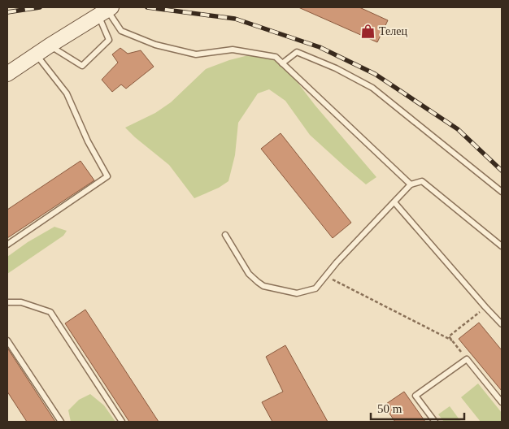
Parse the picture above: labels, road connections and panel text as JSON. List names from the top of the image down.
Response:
{
  "places": {
    "shop": ["Телец"]
  },
  "scale_bar": "50 m"
}
